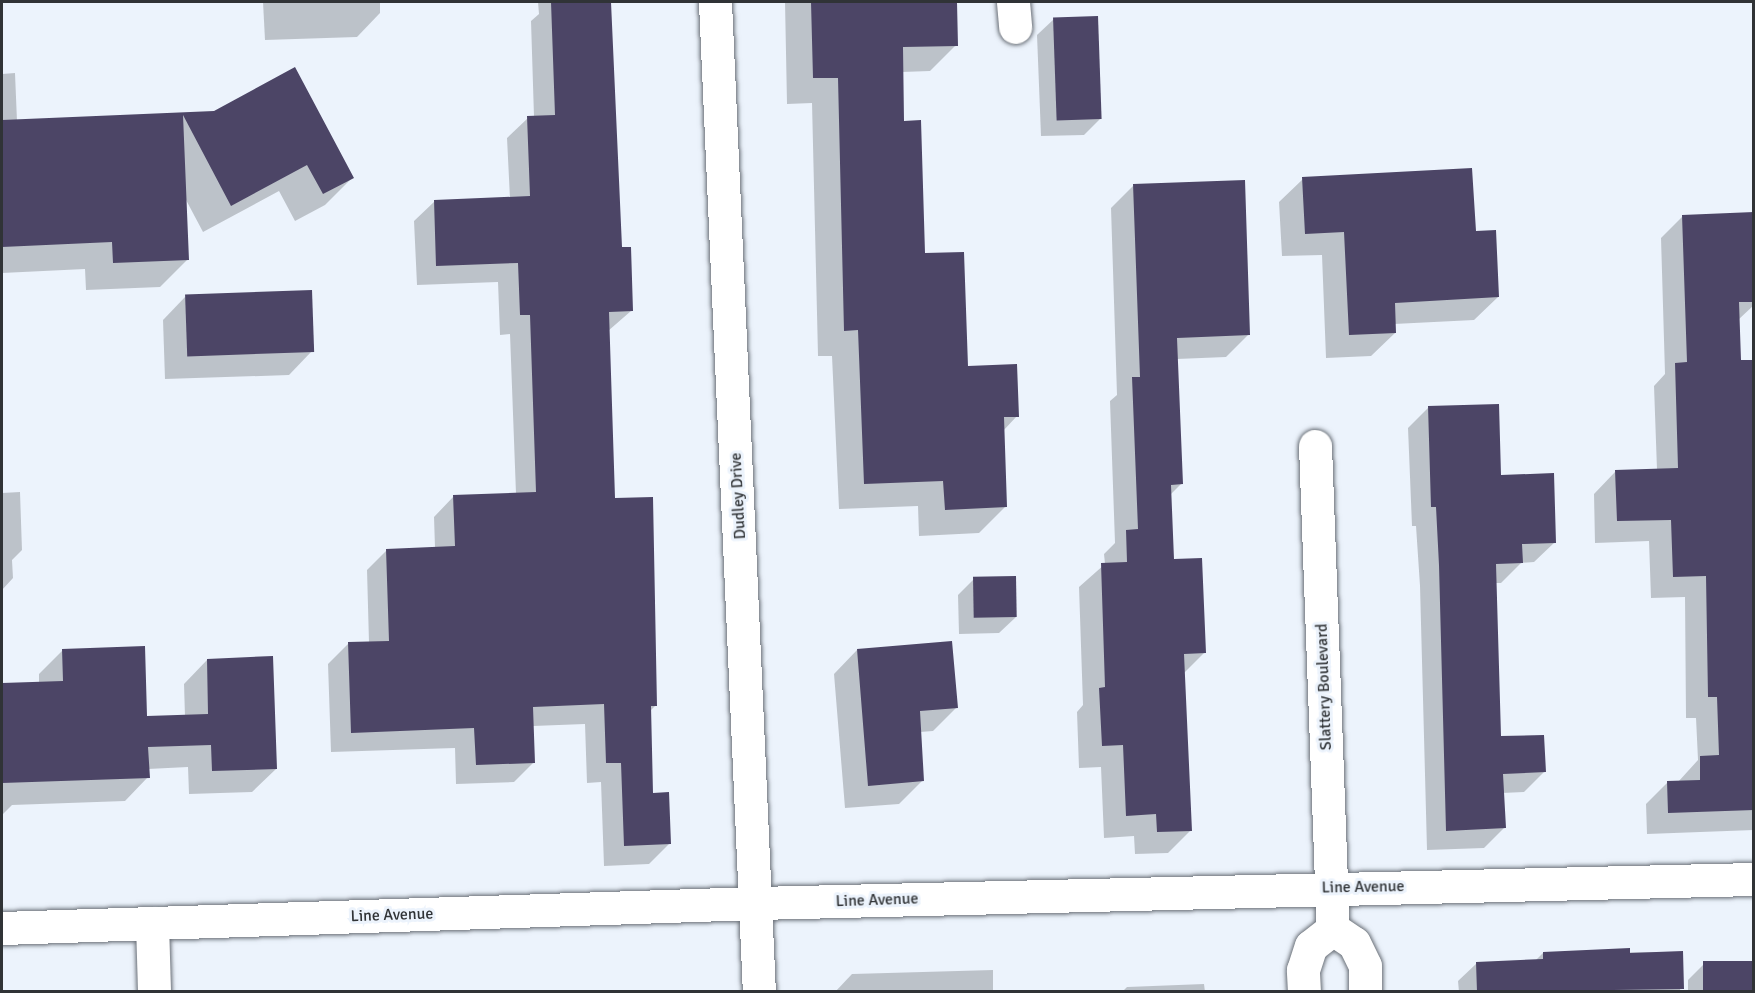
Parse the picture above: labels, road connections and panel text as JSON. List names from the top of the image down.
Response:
{
  "streets": {
    "main road": ["Dudley Drive", "Slattery Boulevard", "Line Avenue"]
  },
  "crossings": [
    ["Dudley Drive", "Line Avenue"],
    ["Slattery Boulevard", "Line Avenue"]
  ]
}
